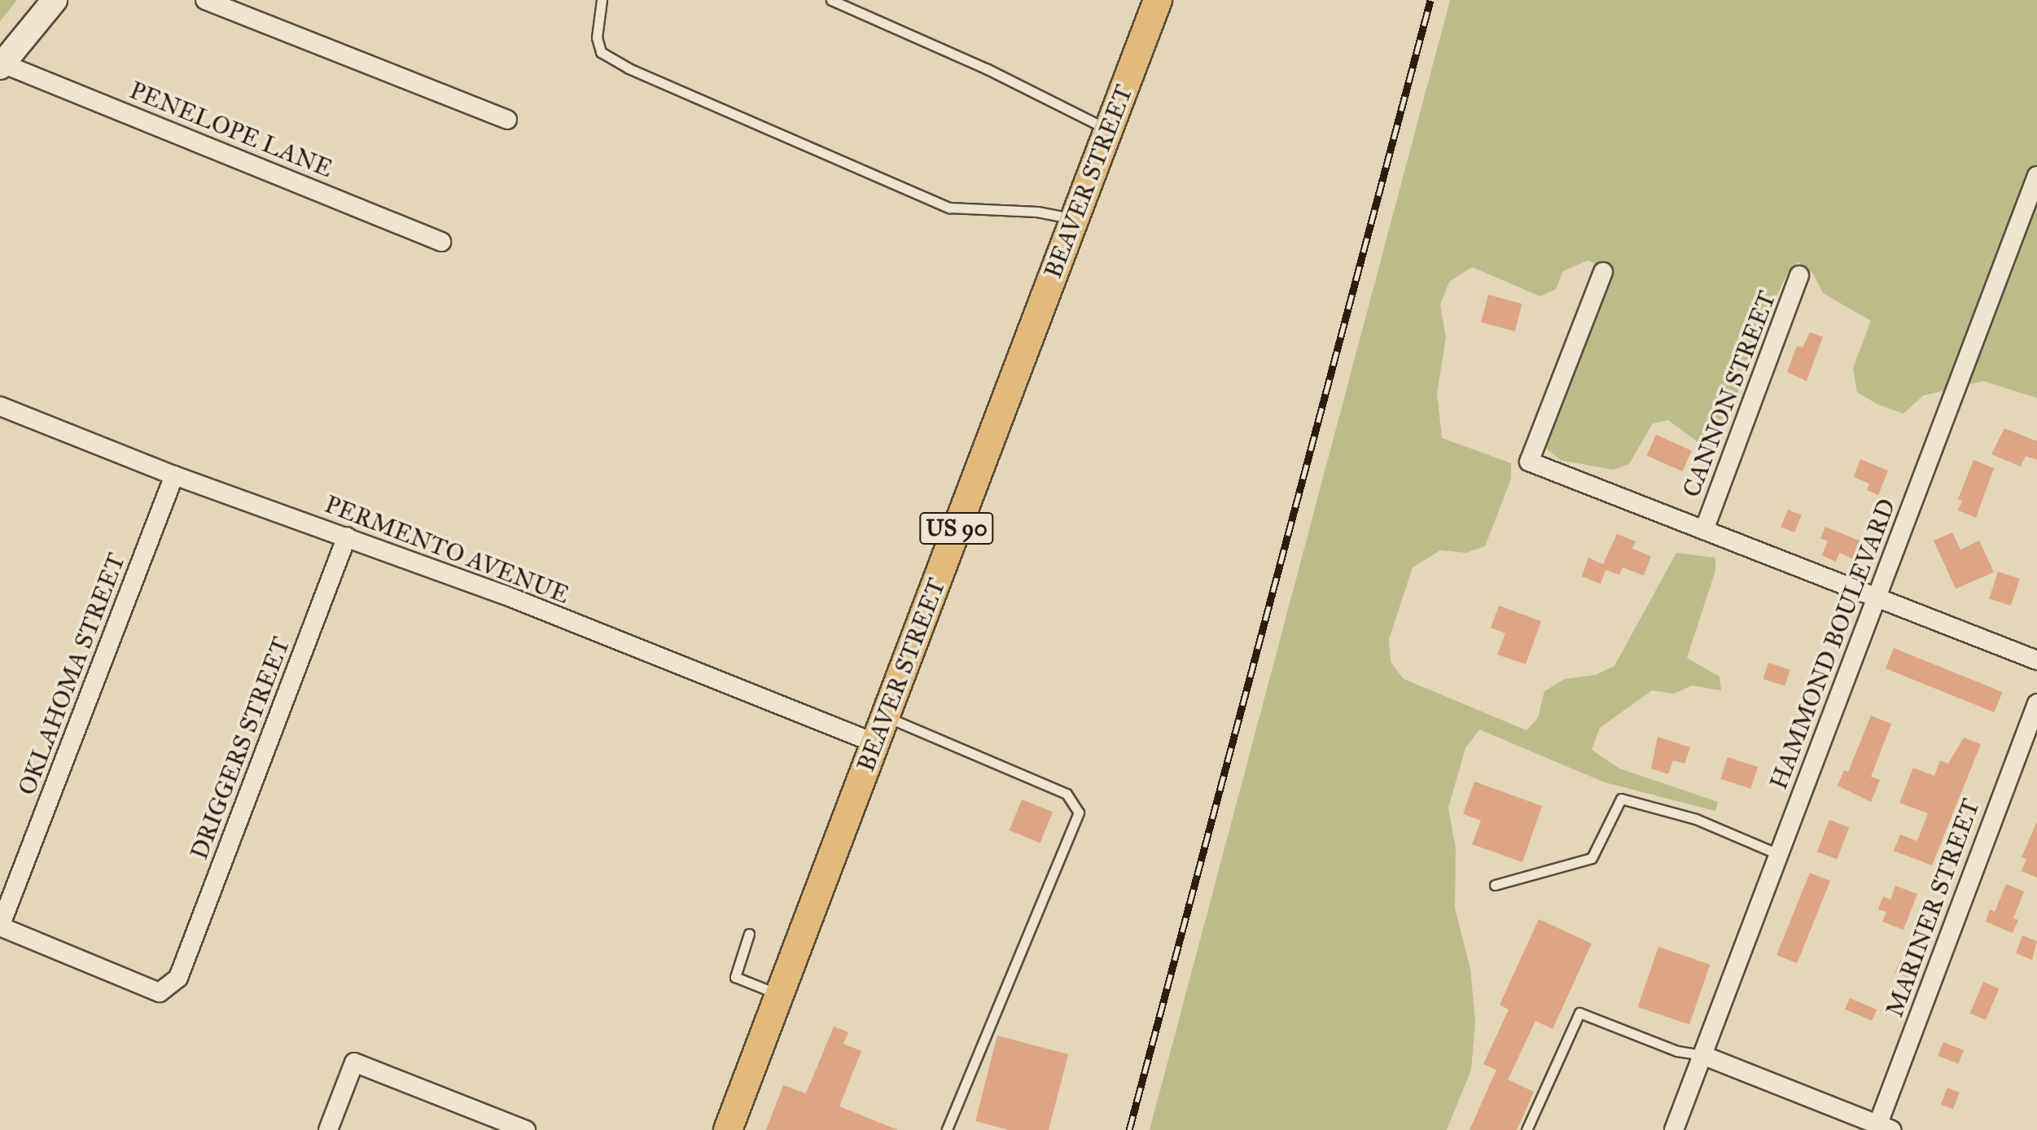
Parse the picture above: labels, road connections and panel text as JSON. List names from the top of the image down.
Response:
{
  "streets": {
    "main road": ["BEAVER STREET", "US 90"],
    "street": [
      "PENELOPE LANE",
      "CANNON STREET",
      "PERMENTO AVENUE",
      "HAMMOND BOULEVARD",
      "OKLAHOMA STREET",
      "DRIGGERS STREET",
      "MARINER STREET"
    ]
  },
  "crossings": [
    ["BEAVER STREET", "PERMENTO AVENUE"],
    ["PERMENTO AVENUE", "OKLAHOMA STREET"],
    ["PERMENTO AVENUE", "DRIGGERS STREET"],
    ["OKLAHOMA STREET", "DRIGGERS STREET"]
  ]
}
